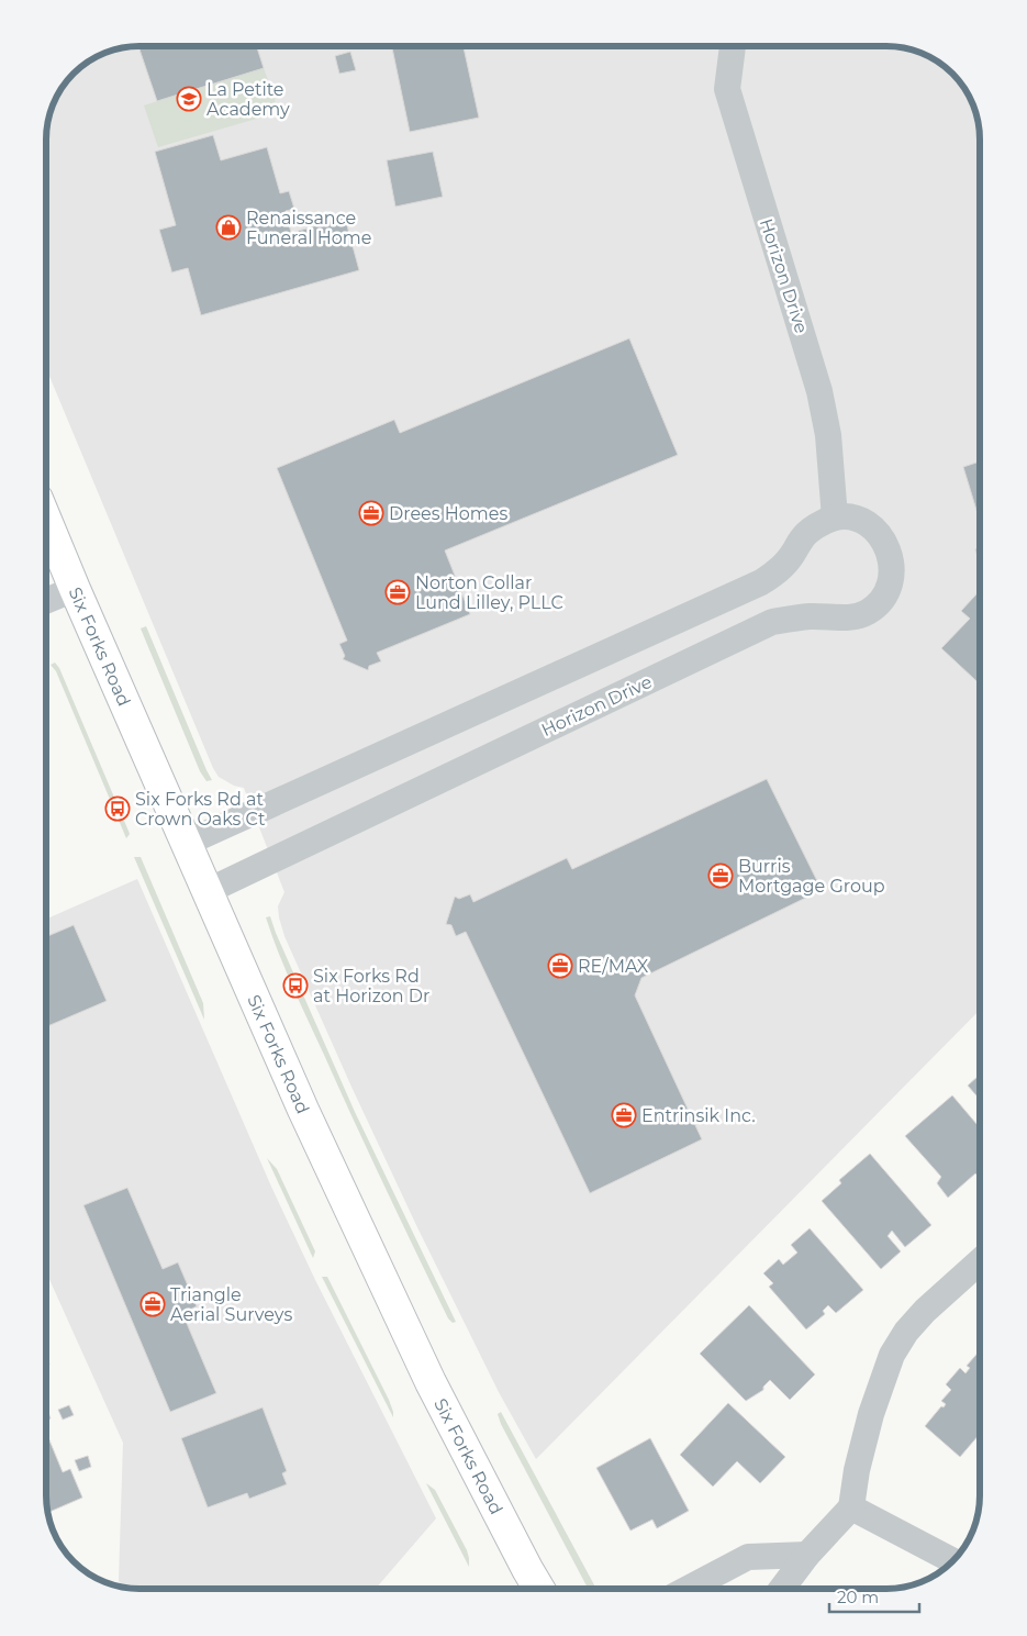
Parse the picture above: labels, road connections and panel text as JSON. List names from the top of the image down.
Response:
{
  "streets": {
    "main road": ["Six Forks Road"],
    "street": ["Horizon Drive"]
  },
  "crossings": [
    ["Horizon Drive", "Six Forks Road"]
  ],
  "places": {
    "school or university": ["La Petite Academy"],
    "shop": ["Renaissance Funeral Home"],
    "office": [
      "Drees Homes",
      "Norton Collar Lund Lilley, PLLC",
      "Burris Mortgage Group",
      "RE/MAX",
      "Entrinsik Inc.",
      "Triangle Aerial Surveys"
    ],
    "bus stop": ["Six Forks Rd at Crown Oaks Ct", "Six Forks Rd at Horizon Dr"]
  },
  "scale_bar": "20 m"
}
